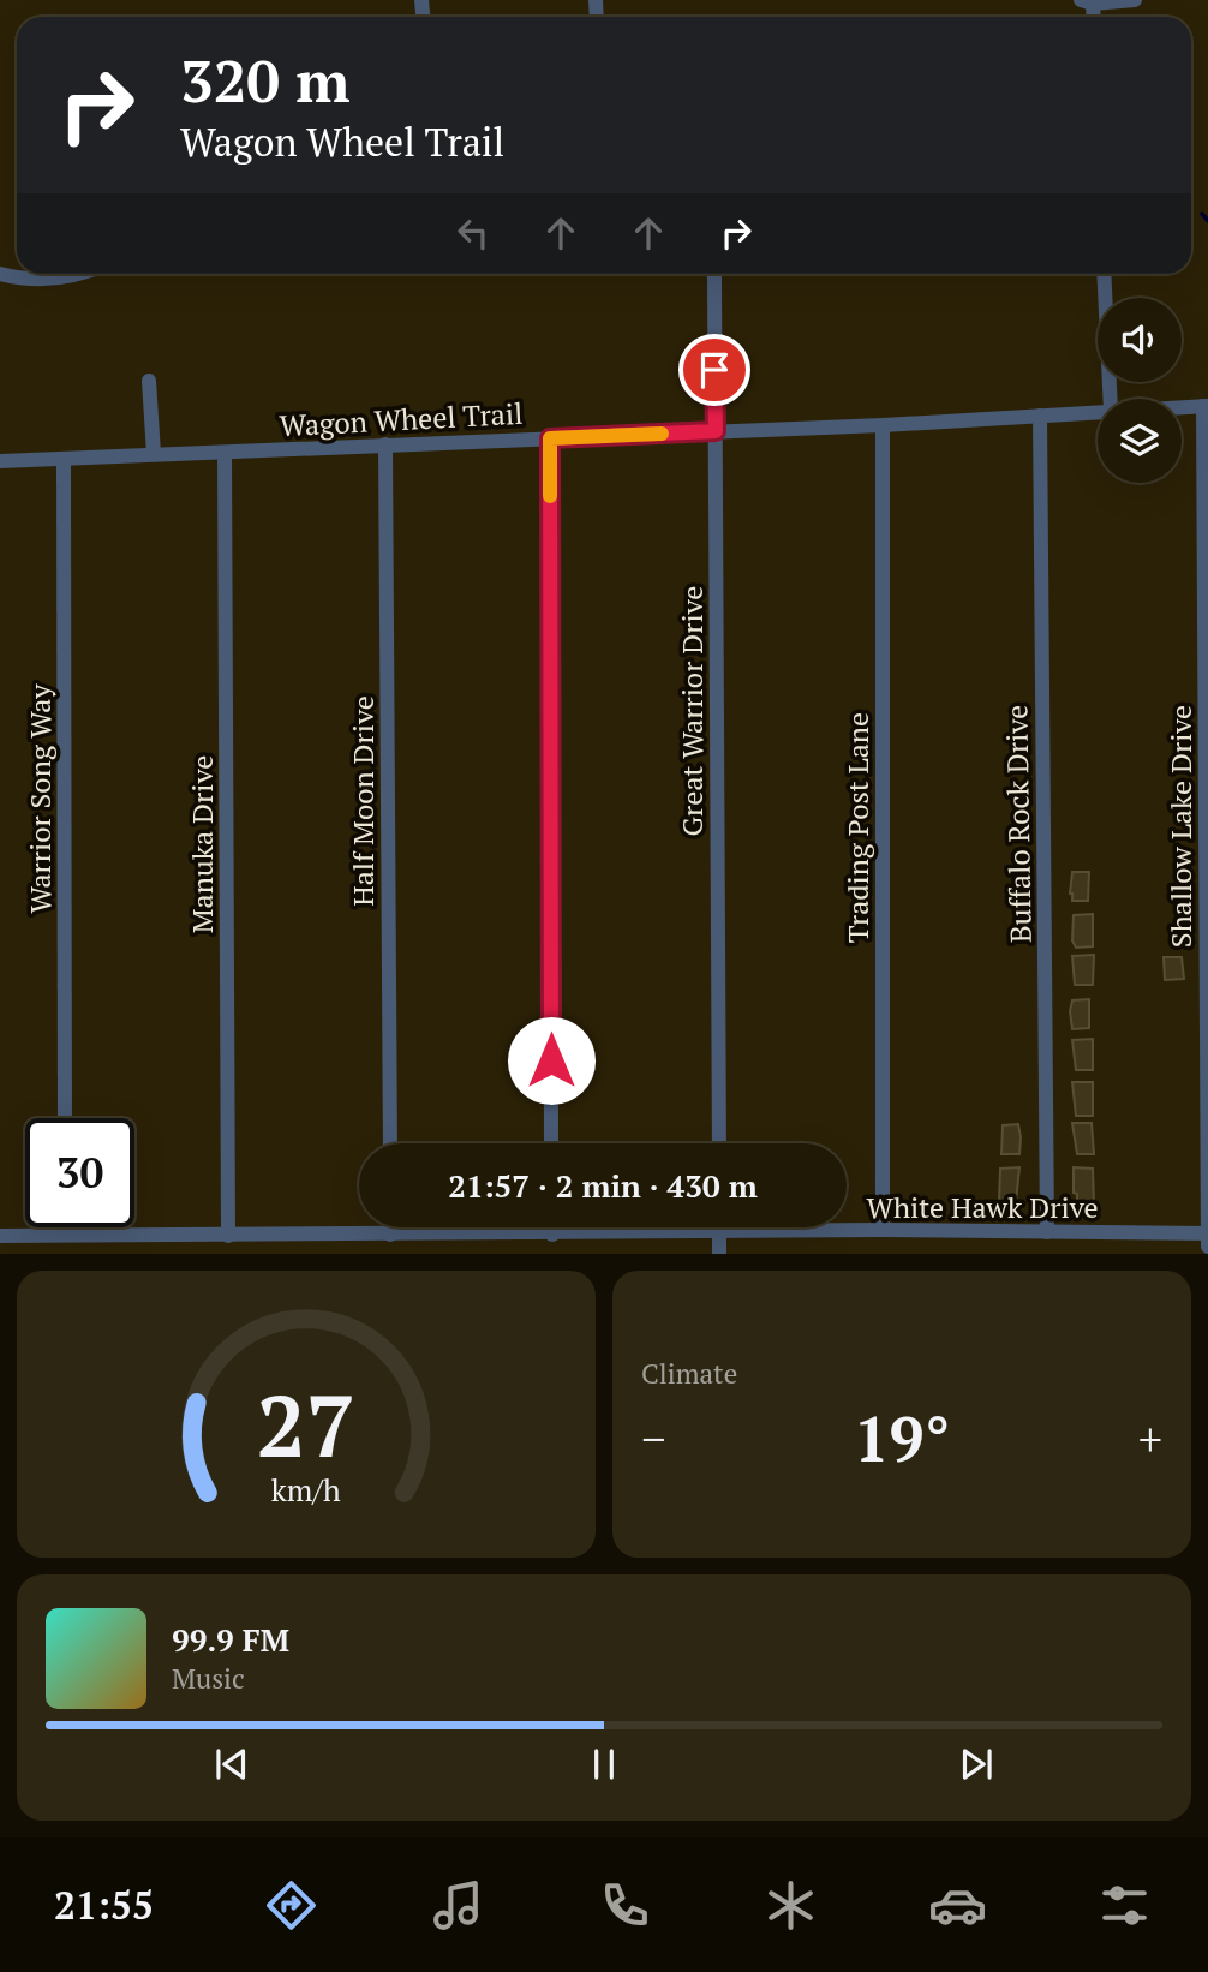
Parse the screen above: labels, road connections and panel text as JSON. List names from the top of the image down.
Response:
{
  "streets": {
    "street": [
      "Wagon Wheel Trail",
      "Great Warrior Drive",
      "Warrior Song Way",
      "Half Moon Drive",
      "Buffalo Rock Drive",
      "Shallow Lake Drive",
      "Trading Post Lane",
      "Manuka Drive",
      "White Hawk Drive"
    ]
  },
  "crossings": [
    ["Wagon Wheel Trail", "Great Warrior Drive"],
    ["Wagon Wheel Trail", "Warrior Song Way"],
    ["Wagon Wheel Trail", "Half Moon Drive"],
    ["Wagon Wheel Trail", "Buffalo Rock Drive"],
    ["Wagon Wheel Trail", "Shallow Lake Drive"],
    ["Wagon Wheel Trail", "Trading Post Lane"],
    ["Wagon Wheel Trail", "Manuka Drive"],
    ["Buffalo Rock Drive", "White Hawk Drive"],
    ["Shallow Lake Drive", "White Hawk Drive"],
    ["Trading Post Lane", "White Hawk Drive"],
    ["Manuka Drive", "White Hawk Drive"]
  ],
  "page": {
    "turn": ["320 m", "Wagon Wheel Trail"],
    "limit": "30",
    "trip": "21:57 · 2 min · 430 m",
    "tile": "Climate",
    "heat": ["−", "19°", "+"],
    "song": ["99.9 FM", "Music"],
    "tabs": "21:55",
    "gauge": ["27", "km/h"]
  }
}
